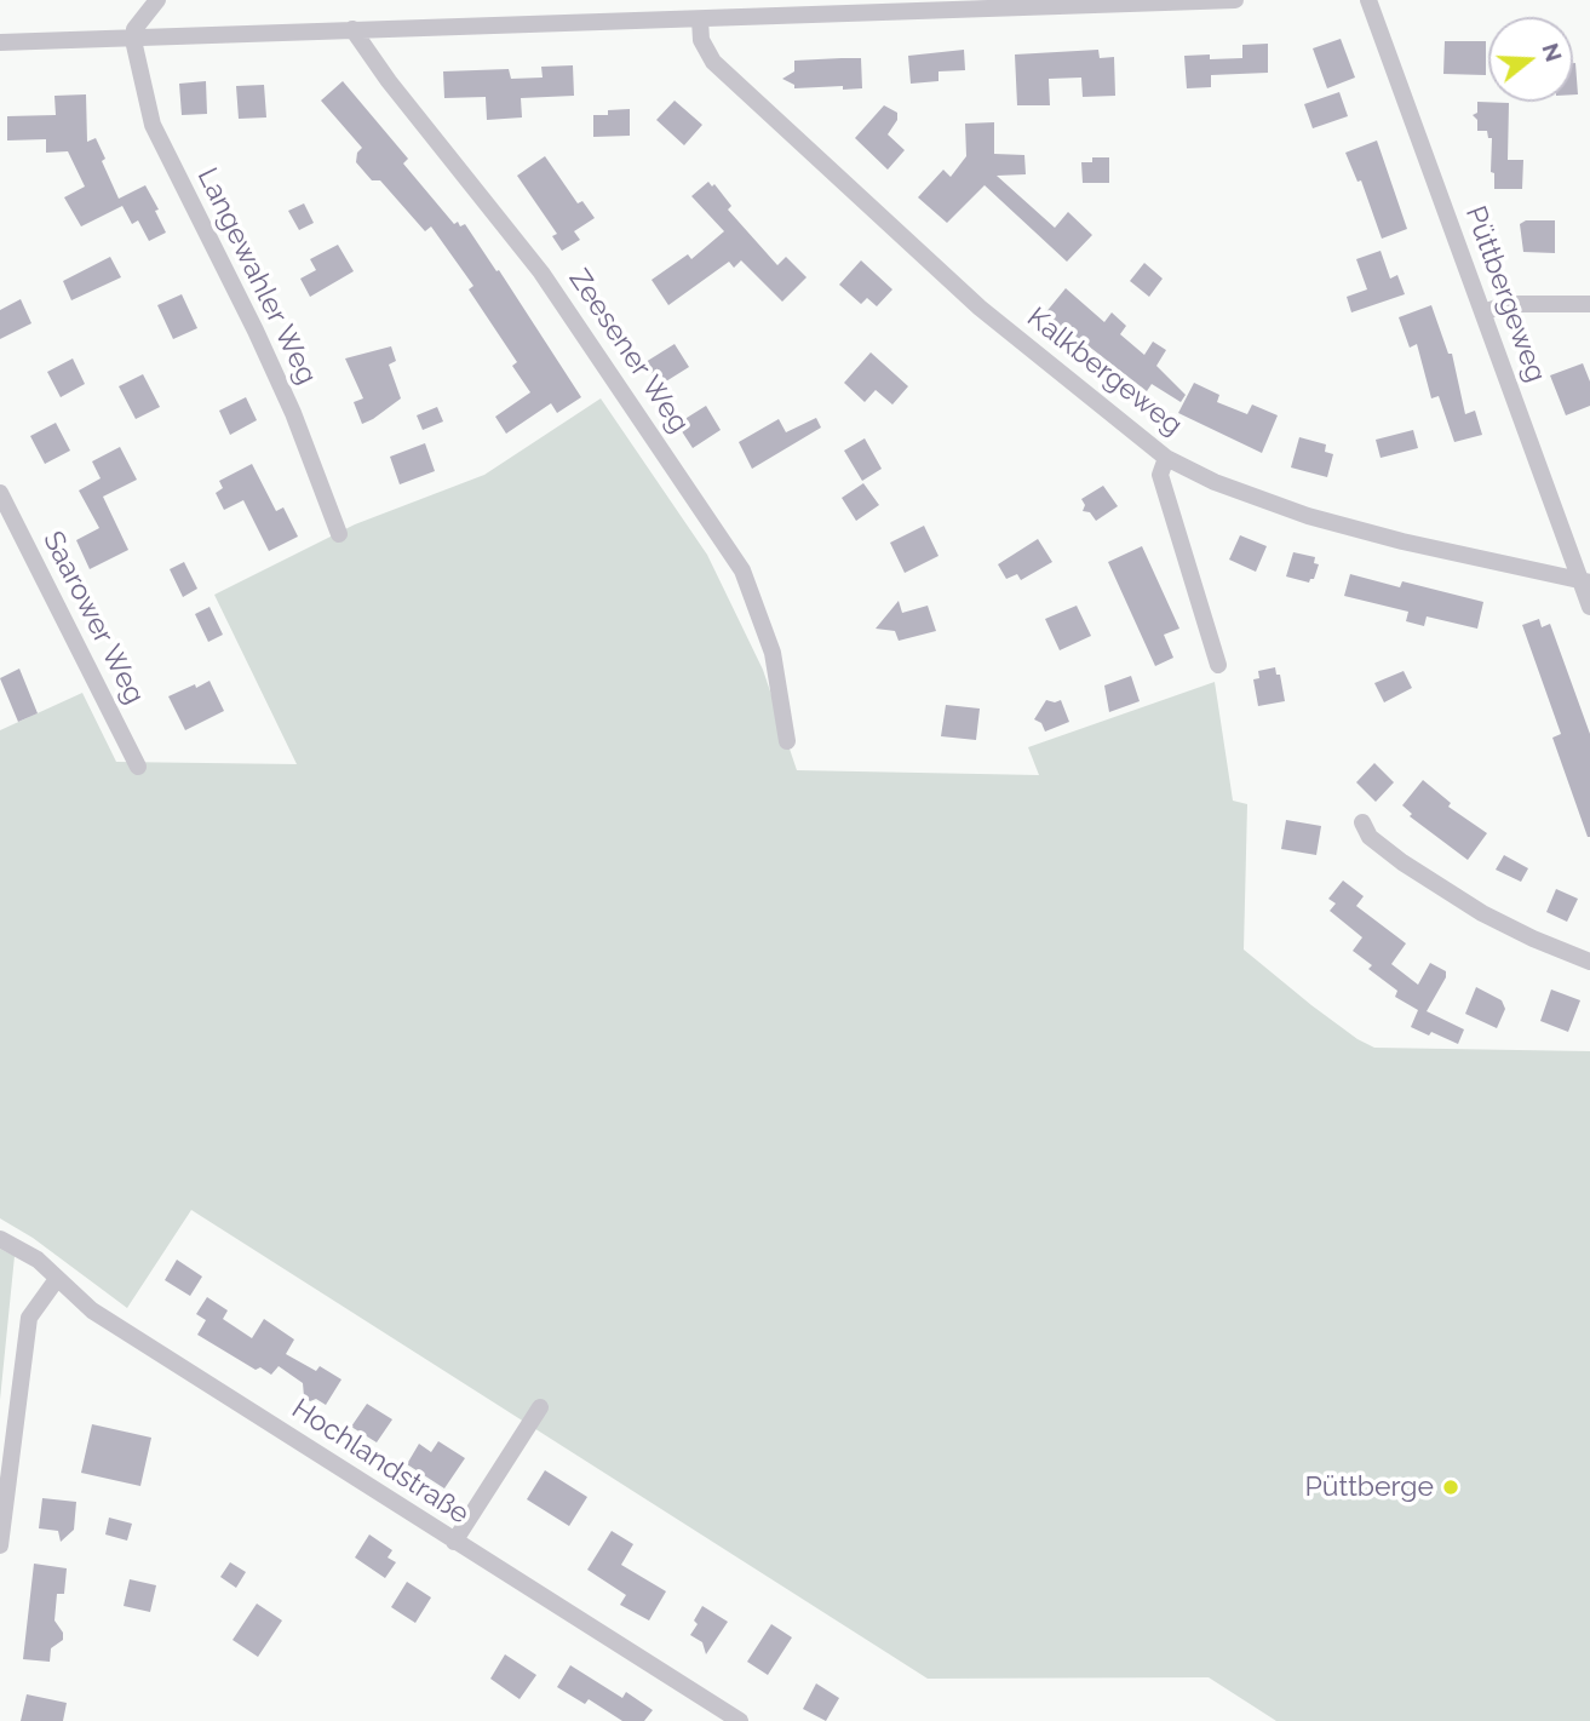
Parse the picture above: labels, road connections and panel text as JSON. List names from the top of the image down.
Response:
{
  "streets": {
    "street": [
      "Langewahler Weg",
      "Püttbergeweg",
      "Zeesener Weg",
      "Kalkbergeweg",
      "Saarower Weg",
      "Hochlandstraße"
    ]
  },
  "crossings": [
    ["Püttbergeweg", "Kalkbergeweg"]
  ],
  "places": ["Püttberge"],
  "north": "right"
}
